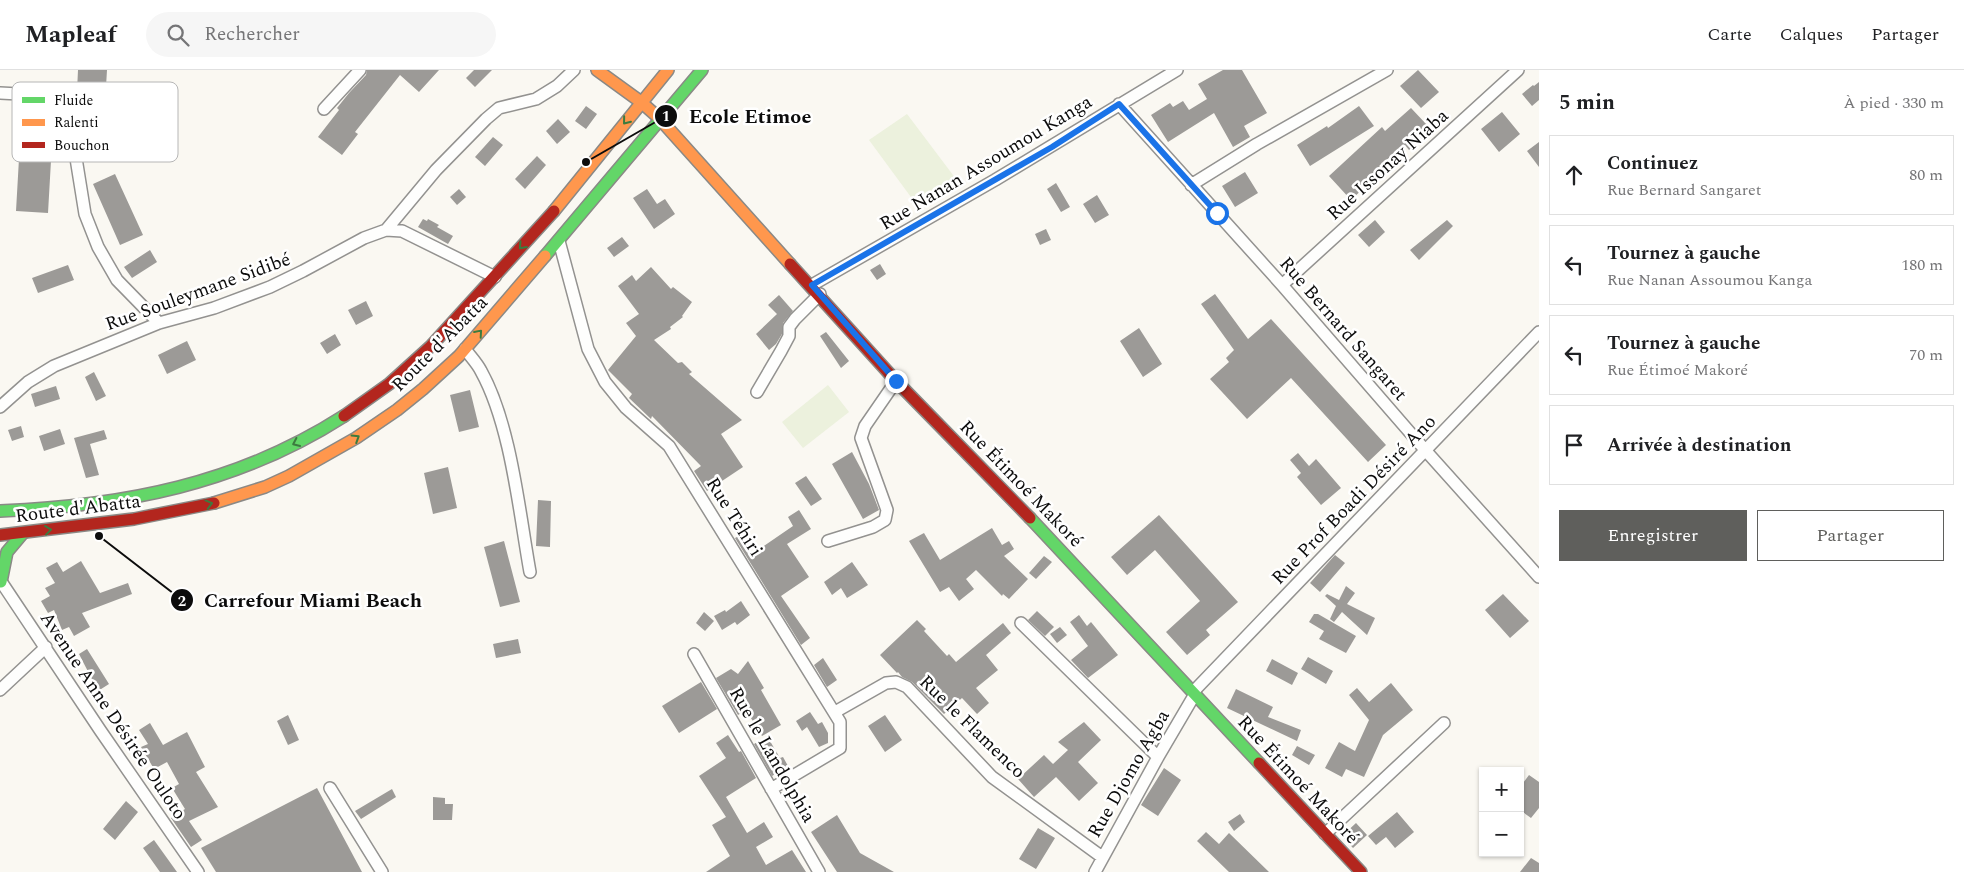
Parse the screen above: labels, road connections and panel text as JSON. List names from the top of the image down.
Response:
{
  "streets": {
    "street": [
      "Rue Nanan Assoumou Kanga",
      "Rue Issonay Niaba",
      "Rue Souleymane Sidibé",
      "Rue Bernard Sangaret",
      "Route d'Abatta",
      "Rue Étimoé Makoré",
      "Rue Prof Boadi Désiré Ano",
      "Rue Téhiri",
      "Avenue Anne Désirée Ouloto",
      "Rue le Flamenco",
      "Rue le Landolphia",
      "Rue Djomo Agba"
    ]
  },
  "crossings": [
    ["Rue Nanan Assoumou Kanga", "Rue Bernard Sangaret"],
    ["Rue Nanan Assoumou Kanga", "Rue Étimoé Makoré"],
    ["Rue Issonay Niaba", "Rue Bernard Sangaret"],
    ["Rue Bernard Sangaret", "Rue Prof Boadi Désiré Ano"],
    ["Route d'Abatta", "Rue Étimoé Makoré"],
    ["Route d'Abatta", "Rue Téhiri"],
    ["Rue Étimoé Makoré", "Rue Prof Boadi Désiré Ano"],
    ["Rue Étimoé Makoré", "Rue Djomo Agba"],
    ["Rue Prof Boadi Désiré Ano", "Rue Djomo Agba"],
    ["Rue Téhiri", "Rue le Flamenco"],
    ["Rue Téhiri", "Rue le Landolphia"],
    ["Rue le Flamenco", "Rue Djomo Agba"]
  ],
  "places": ["Ecole Etimoe", "Carrefour Miami Beach"],
  "legend": ["Fluide", "Ralenti", "Bouchon"],
  "page": {
    "header": "Mapleaf",
    "search": "Rechercher",
    "nav": ["Carte", "Calques", "Partager"],
    "heading": ["5 min", "À pied · 330 m"],
    "list": [
      ["Continuez", "Rue Bernard Sangaret", "80 m"],
      ["Tournez à gauche", "Rue Nanan Assoumou Kanga", "180 m"],
      ["Tournez à gauche", "Rue Étimoé Makoré", "70 m"],
      "Arrivée à destination"
    ],
    "buttons": ["Enregistrer", "Partager"],
    "map_buttons": ["+", "−"]
  }
}
